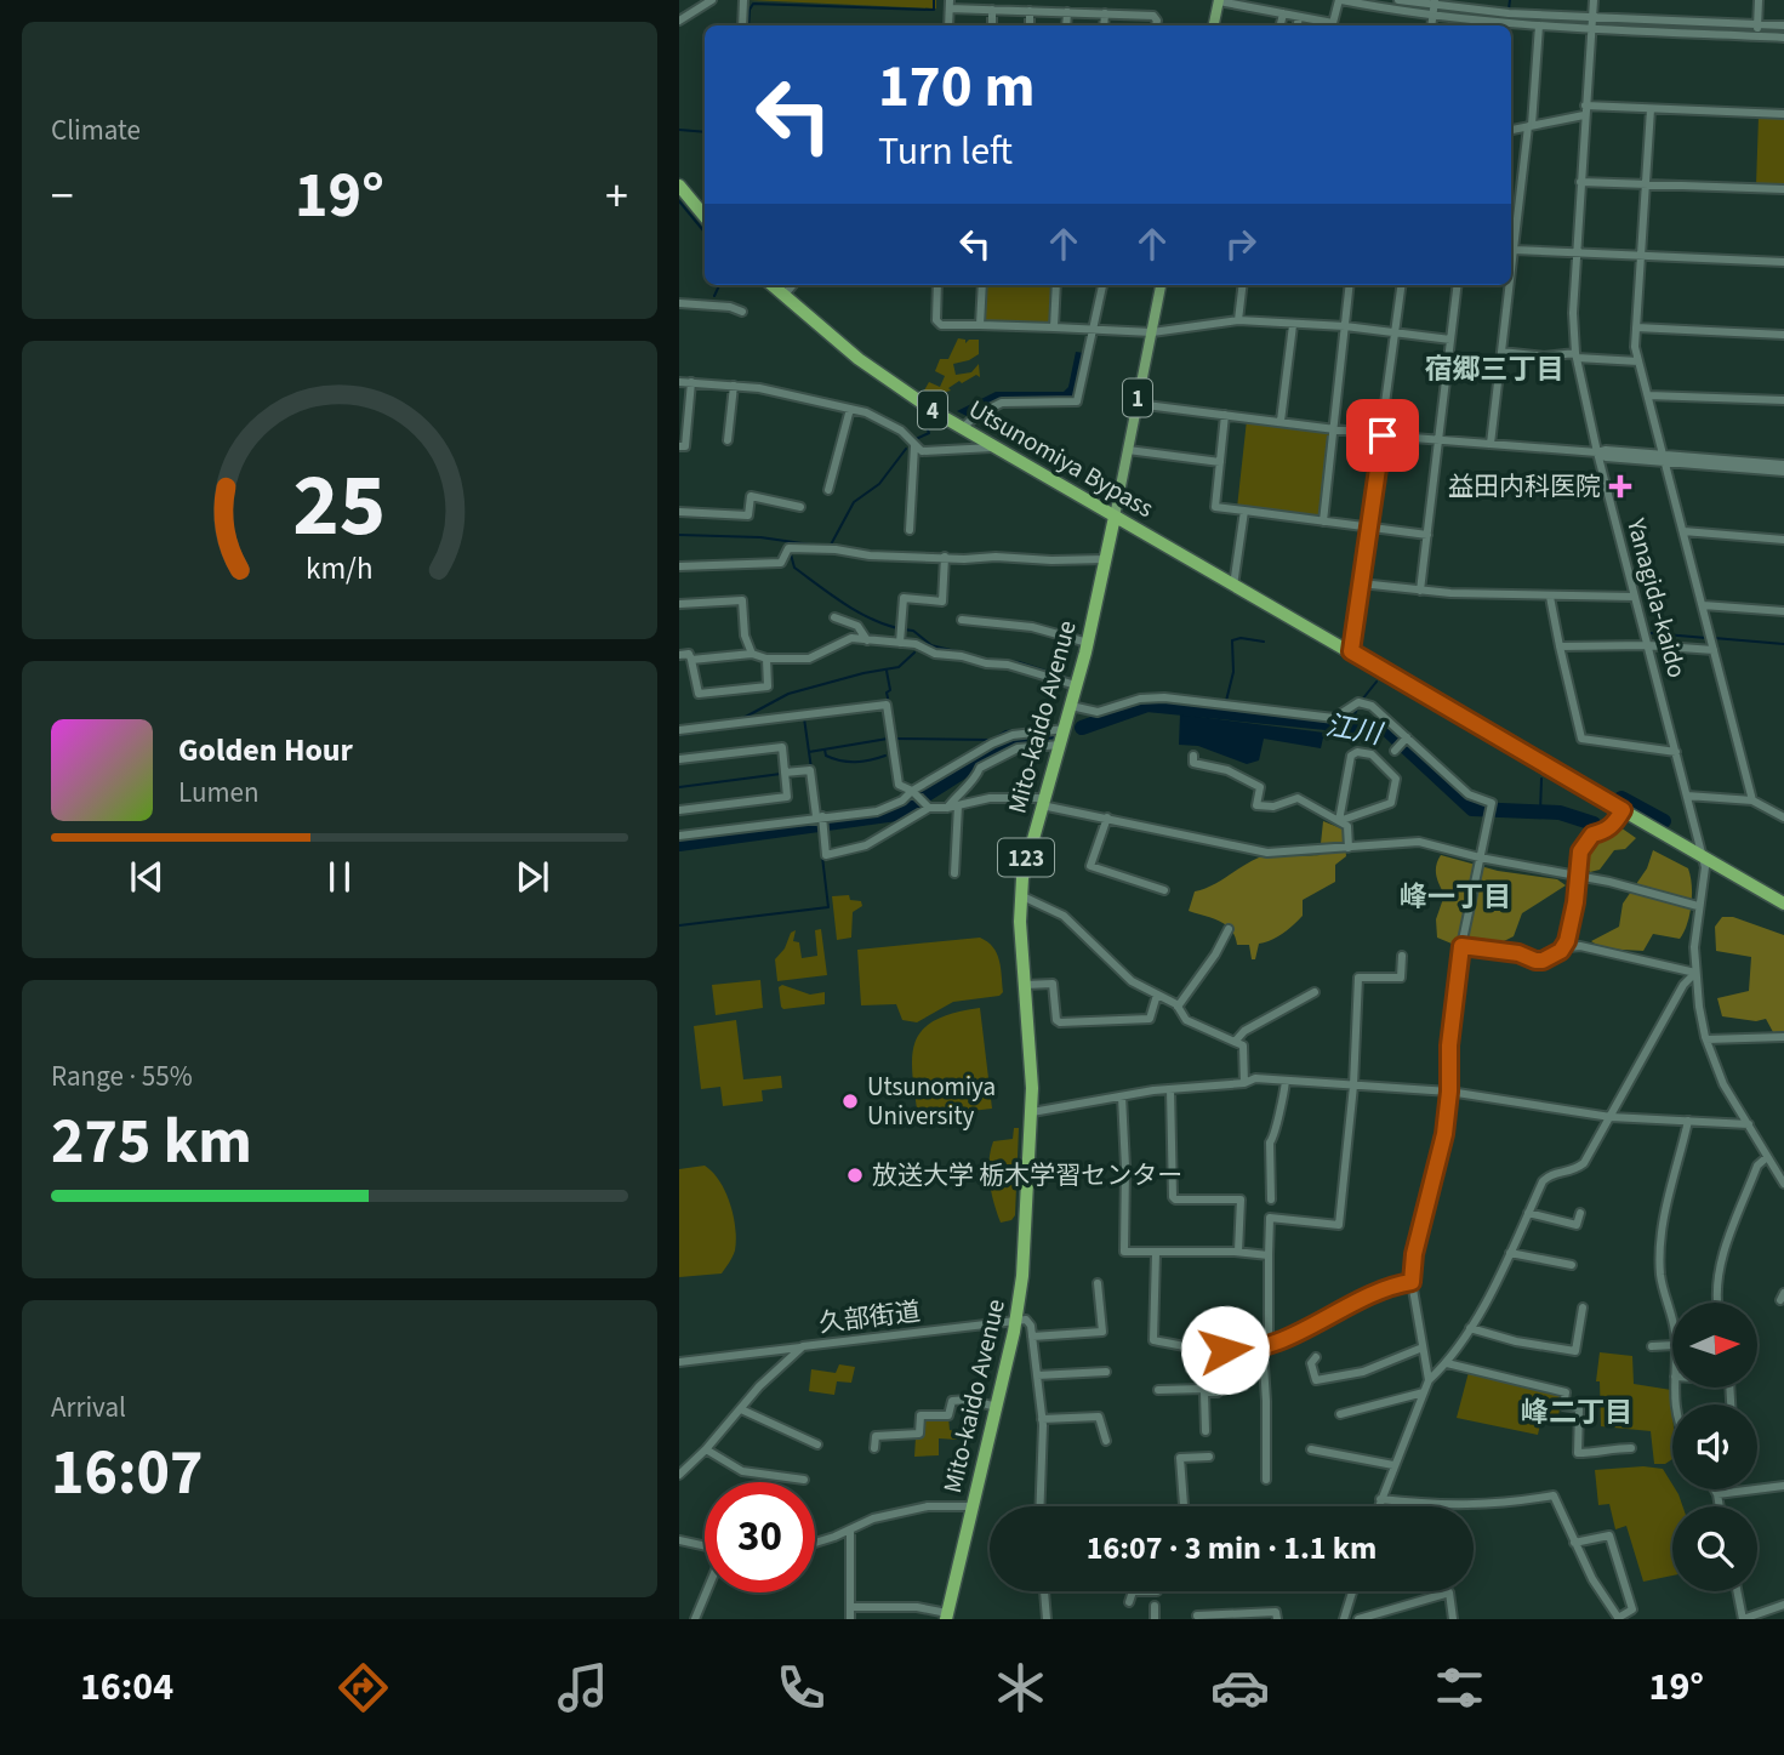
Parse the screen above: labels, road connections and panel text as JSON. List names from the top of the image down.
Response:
{
  "streets": {
    "highway": [
      "4",
      "Utsunomiya Bypass",
      "Mito-kaido Avenue",
      "123"
    ],
    "main road": ["1"],
    "street": ["Yanagida-kaido", "久部街道"]
  },
  "crossings": [
    ["4", "Utsunomiya Bypass"],
    ["4", "Yanagida-kaido"],
    ["Utsunomiya Bypass", "Mito-kaido Avenue"],
    ["Mito-kaido Avenue", "久部街道"]
  ],
  "districts": ["宿郷三丁目", "峰一丁目", "峰二丁目"],
  "water": ["江川"],
  "places": {
    "health": ["益田内科医院"],
    "other": ["Utsunomiya University", "放送大学 栃木学習センター"]
  },
  "north": "right",
  "page": {
    "tile": [
      "Climate",
      ["Range · 55%", "275 km"],
      ["Arrival", "16:07"]
    ],
    "turn": ["170 m", "Turn left"],
    "heat": ["−", "19°", "+"],
    "song": ["Golden Hour", "Lumen"],
    "limit": "30",
    "trip": "16:07 · 3 min · 1.1 km",
    "tabs": ["16:04", "19°"],
    "gauge": ["25", "km/h"]
  }
}
